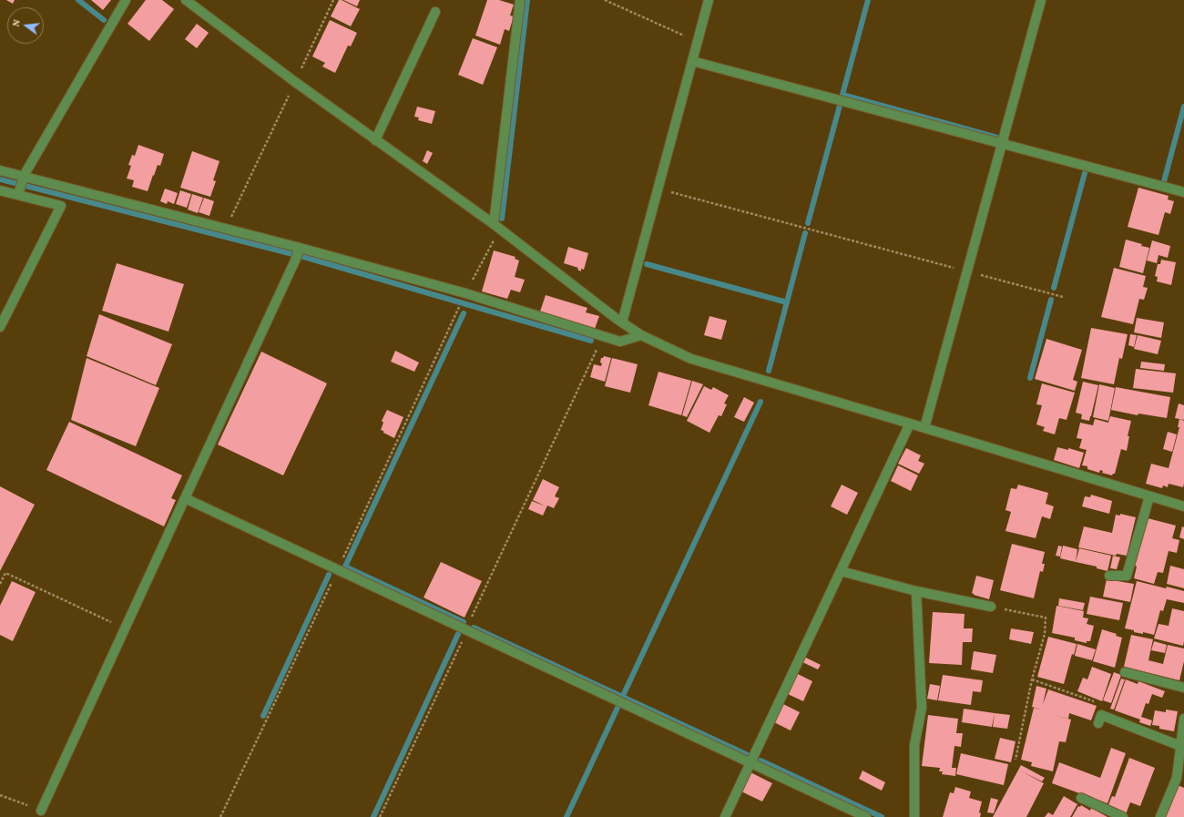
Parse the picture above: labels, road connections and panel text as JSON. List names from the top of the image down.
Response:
{
  "north": "left"
}
